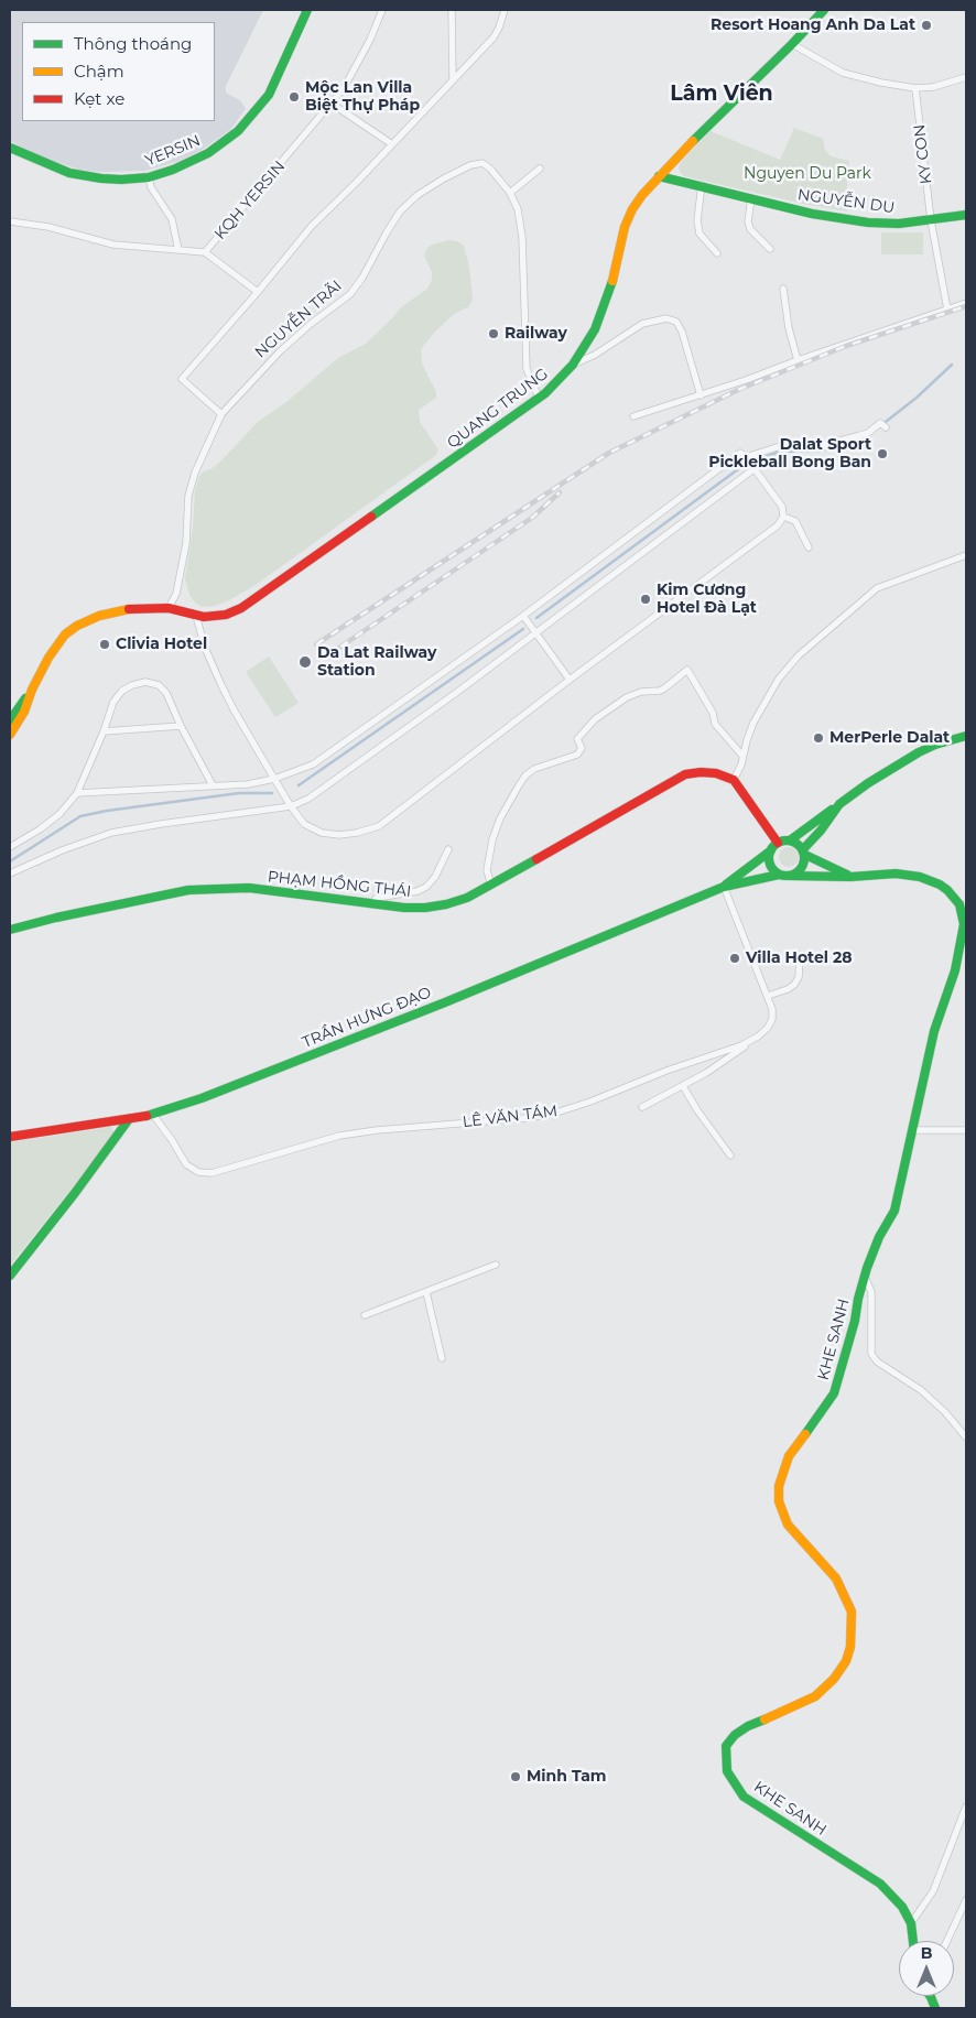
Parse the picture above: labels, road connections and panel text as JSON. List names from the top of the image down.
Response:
{
  "streets": {
    "main road": [
      "YERSIN",
      "NGUYỄN DU",
      "QUANG TRUNG",
      "PHẠM HỒNG THÁI",
      "TRẦN HƯNG ĐẠO",
      "KHE SANH"
    ],
    "street": [
      "KY CON",
      "KQH YERSIN",
      "NGUYỄN TRÃI",
      "LÊ VĂN TÁM"
    ]
  },
  "crossings": [
    ["KY CON", "NGUYỄN DU"],
    ["NGUYỄN DU", "QUANG TRUNG"],
    ["NGUYỄN TRÃI", "QUANG TRUNG"],
    ["TRẦN HƯNG ĐẠO", "LÊ VĂN TÁM"],
    ["TRẦN HƯNG ĐẠO", "KHE SANH"]
  ],
  "districts": ["Lâm Viên"],
  "parks": ["Nguyen Du Park"],
  "places": [
    "Resort Hoang Anh Da Lat",
    "Mộc Lan Villa Biệt Thự Pháp",
    "Railway",
    "Dalat Sport Pickleball Bong Ban",
    "Kim Cương Hotel Đà Lạt",
    "Clivia Hotel",
    "Da Lat Railway Station",
    "MerPerle Dalat",
    "Villa Hotel 28",
    "Minh Tam"
  ],
  "legend": ["Thông thoáng", "Chậm", "Kẹt xe"],
  "north": "top"
}
